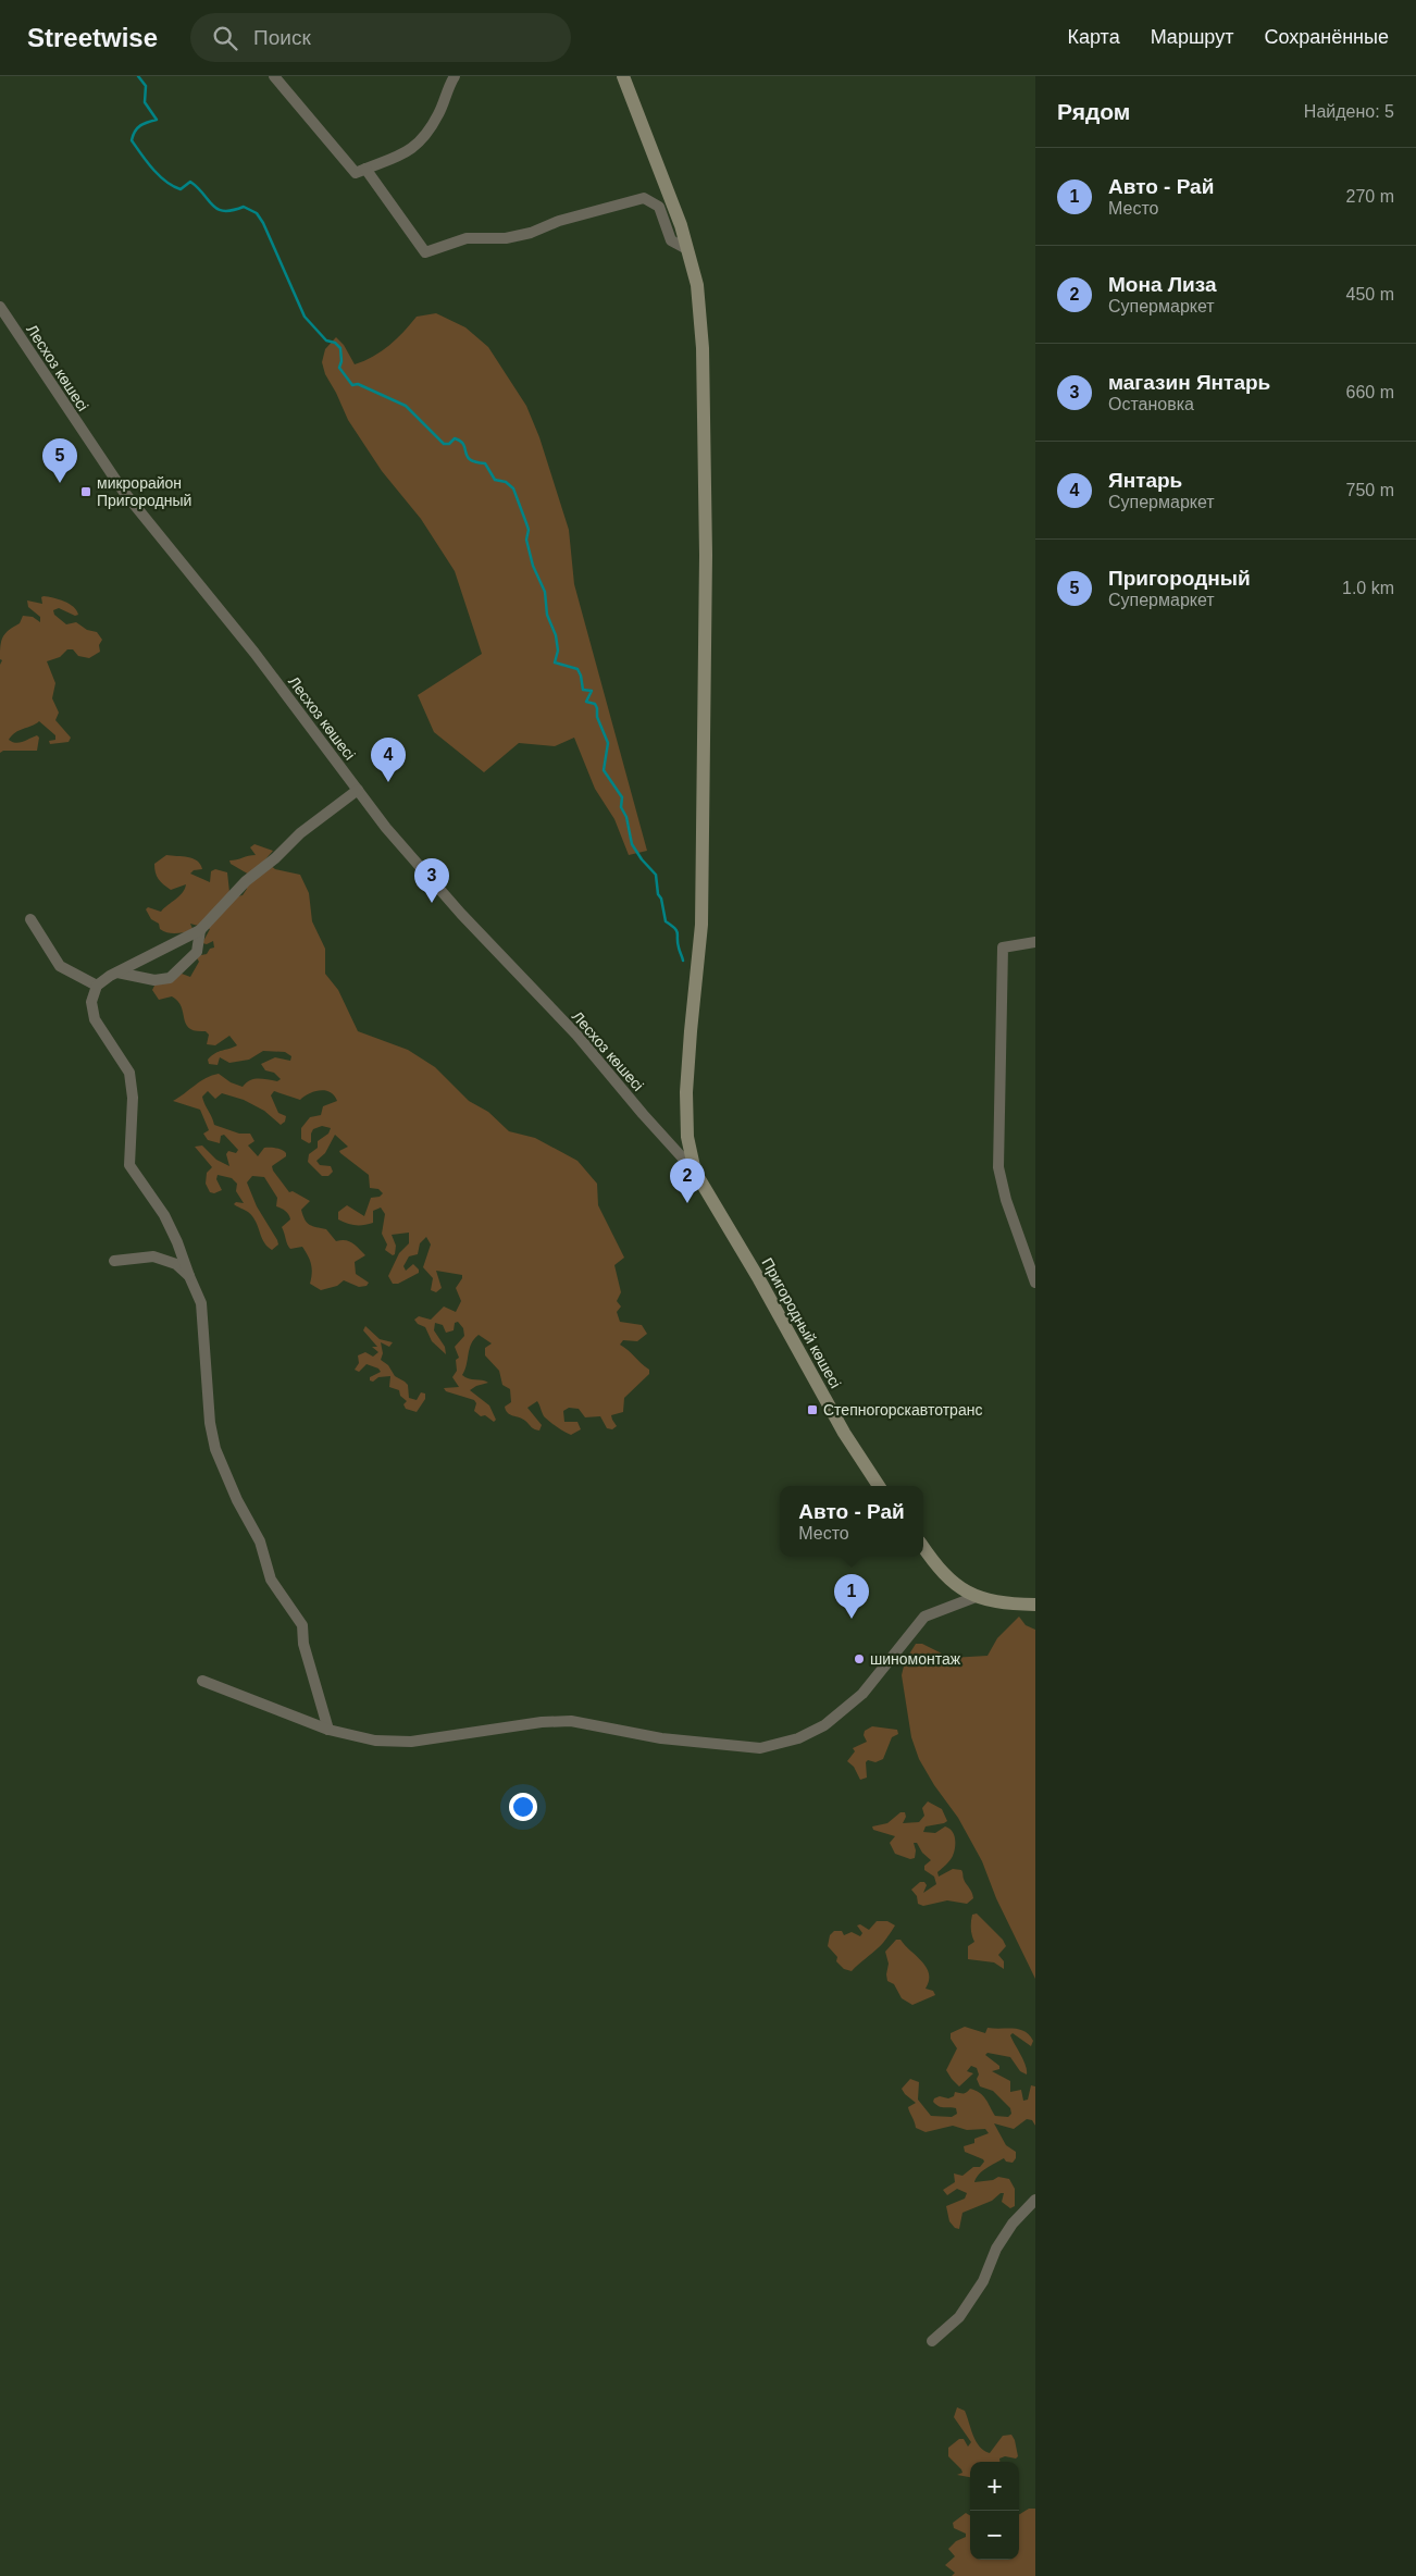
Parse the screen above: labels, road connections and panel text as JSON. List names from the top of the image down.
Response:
{
  "streets": {
    "street": ["Лесхоз көшесі", "Пригородный көшесі"]
  },
  "crossings": [
    ["Лесхоз көшесі", "Пригородный көшесі"]
  ],
  "places": {
    "transit": ["микрорайон Пригородный", "Степногорскавтотранс"],
    "other": ["шиномонтаж"]
  },
  "page": {
    "header": "Streetwise",
    "search": "Поиск",
    "nav": ["Карта", "Маршрут", "Сохранённые"],
    "heading": ["Рядом", "Найдено: 5"],
    "list": [
      {
        "mark": "1",
        "name": "Авто - Рай",
        "note": "Место",
        "value": "270 m"
      },
      {
        "mark": "2",
        "name": "Мона Лиза",
        "note": "Супермаркет",
        "value": "450 m"
      },
      {
        "mark": "3",
        "name": "магазин Янтарь",
        "note": "Остановка",
        "value": "660 m"
      },
      {
        "mark": "4",
        "name": "Янтарь",
        "note": "Супермаркет",
        "value": "750 m"
      },
      {
        "mark": "5",
        "name": "Пригородный",
        "note": "Супермаркет",
        "value": "1.0 km"
      }
    ],
    "pins": [
      "5",
      "4",
      "3",
      "2",
      "1"
    ],
    "popup": ["Авто - Рай", "Место"],
    "map_buttons": ["+", "−"]
  }
}
